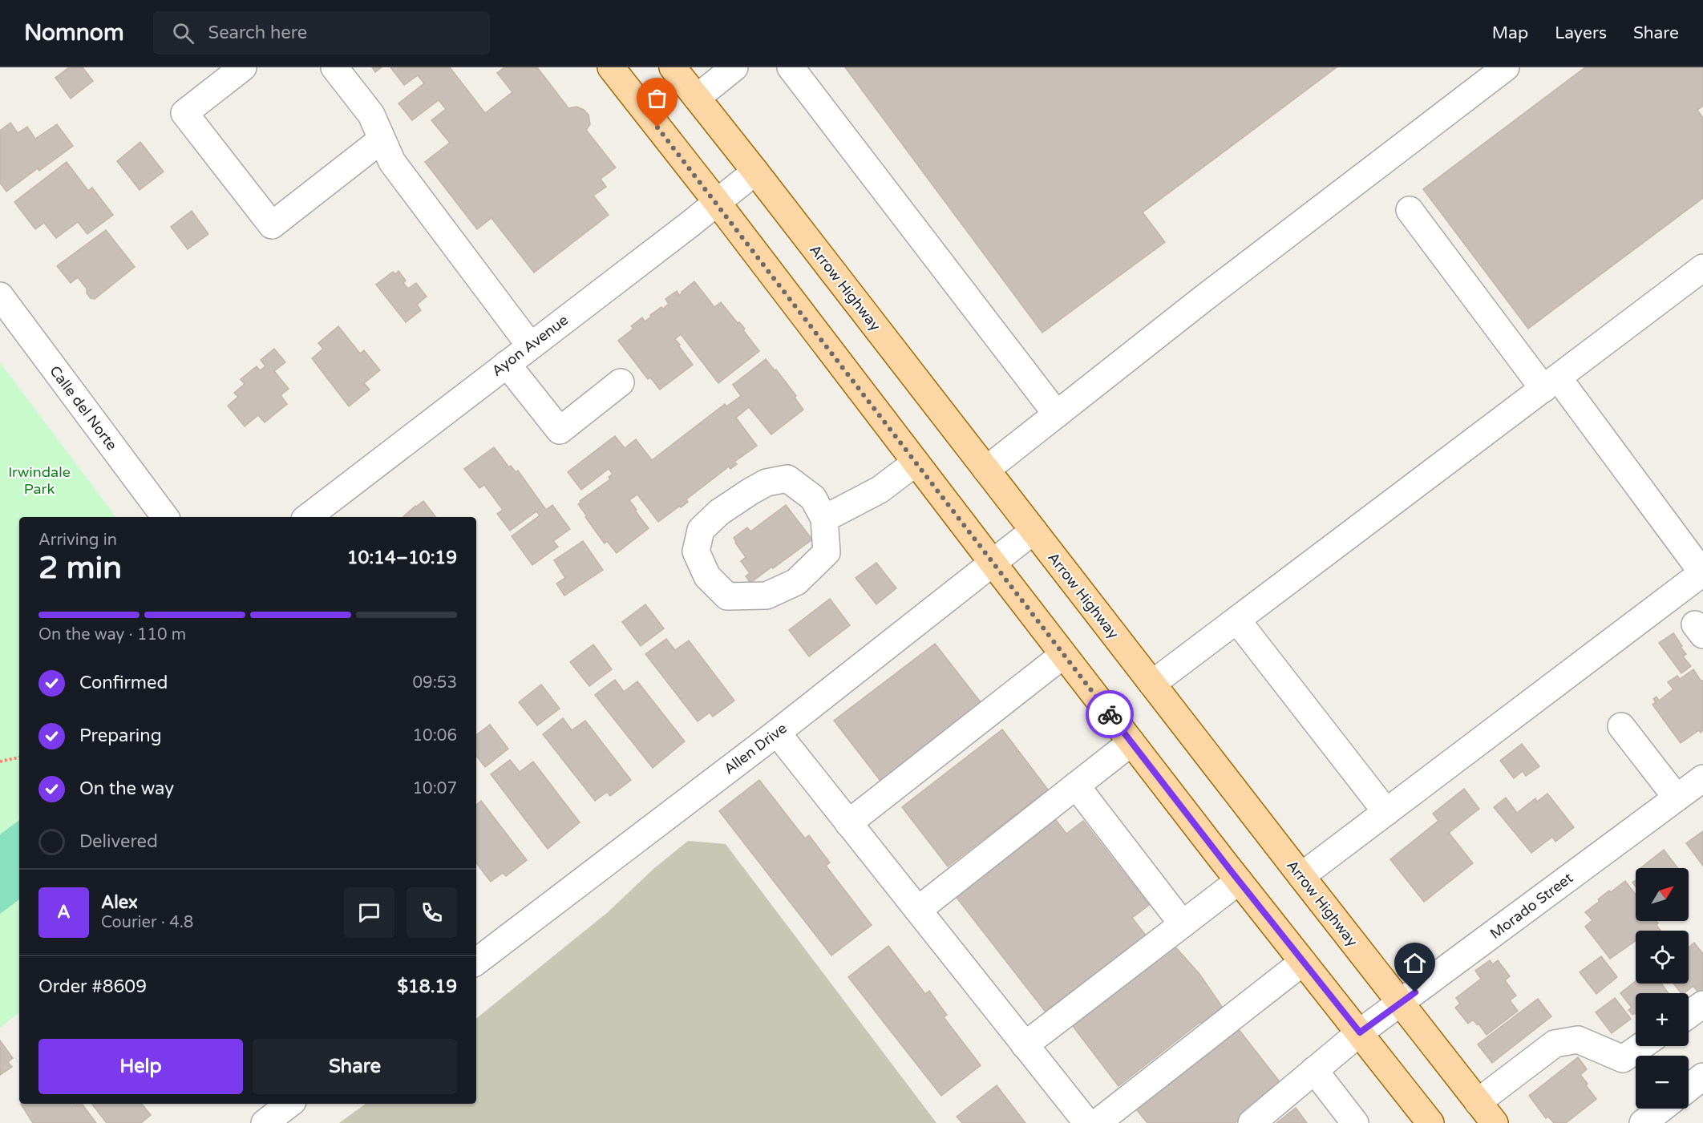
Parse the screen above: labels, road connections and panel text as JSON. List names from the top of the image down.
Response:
{
  "streets": {
    "main road": ["Arrow Highway"],
    "street": [
      "Ayon Avenue",
      "Calle del Norte",
      "Allen Drive",
      "Morado Street"
    ]
  },
  "crossings": [
    ["Arrow Highway", "Ayon Avenue"],
    ["Arrow Highway", "Allen Drive"],
    ["Arrow Highway", "Morado Street"]
  ],
  "parks": ["Irwindale Park"],
  "north": "top right",
  "page": {
    "header": "Nomnom",
    "search": "Search here",
    "nav": ["Map", "Layers", "Share"],
    "heading": ["2 min", "Arriving in", "10:14–10:19"],
    "panel": [
      "Alex",
      "Courier · 4.8",
      "Order #8609",
      "$18.19"
    ],
    "bar": "On the way · 110 m",
    "list": [
      ["Confirmed", "09:53"],
      ["Preparing", "10:06"],
      ["On the way", "10:07"],
      "Delivered"
    ],
    "map_buttons": ["+", "−"],
    "round": "A",
    "buttons": ["Help", "Share"]
  }
}
